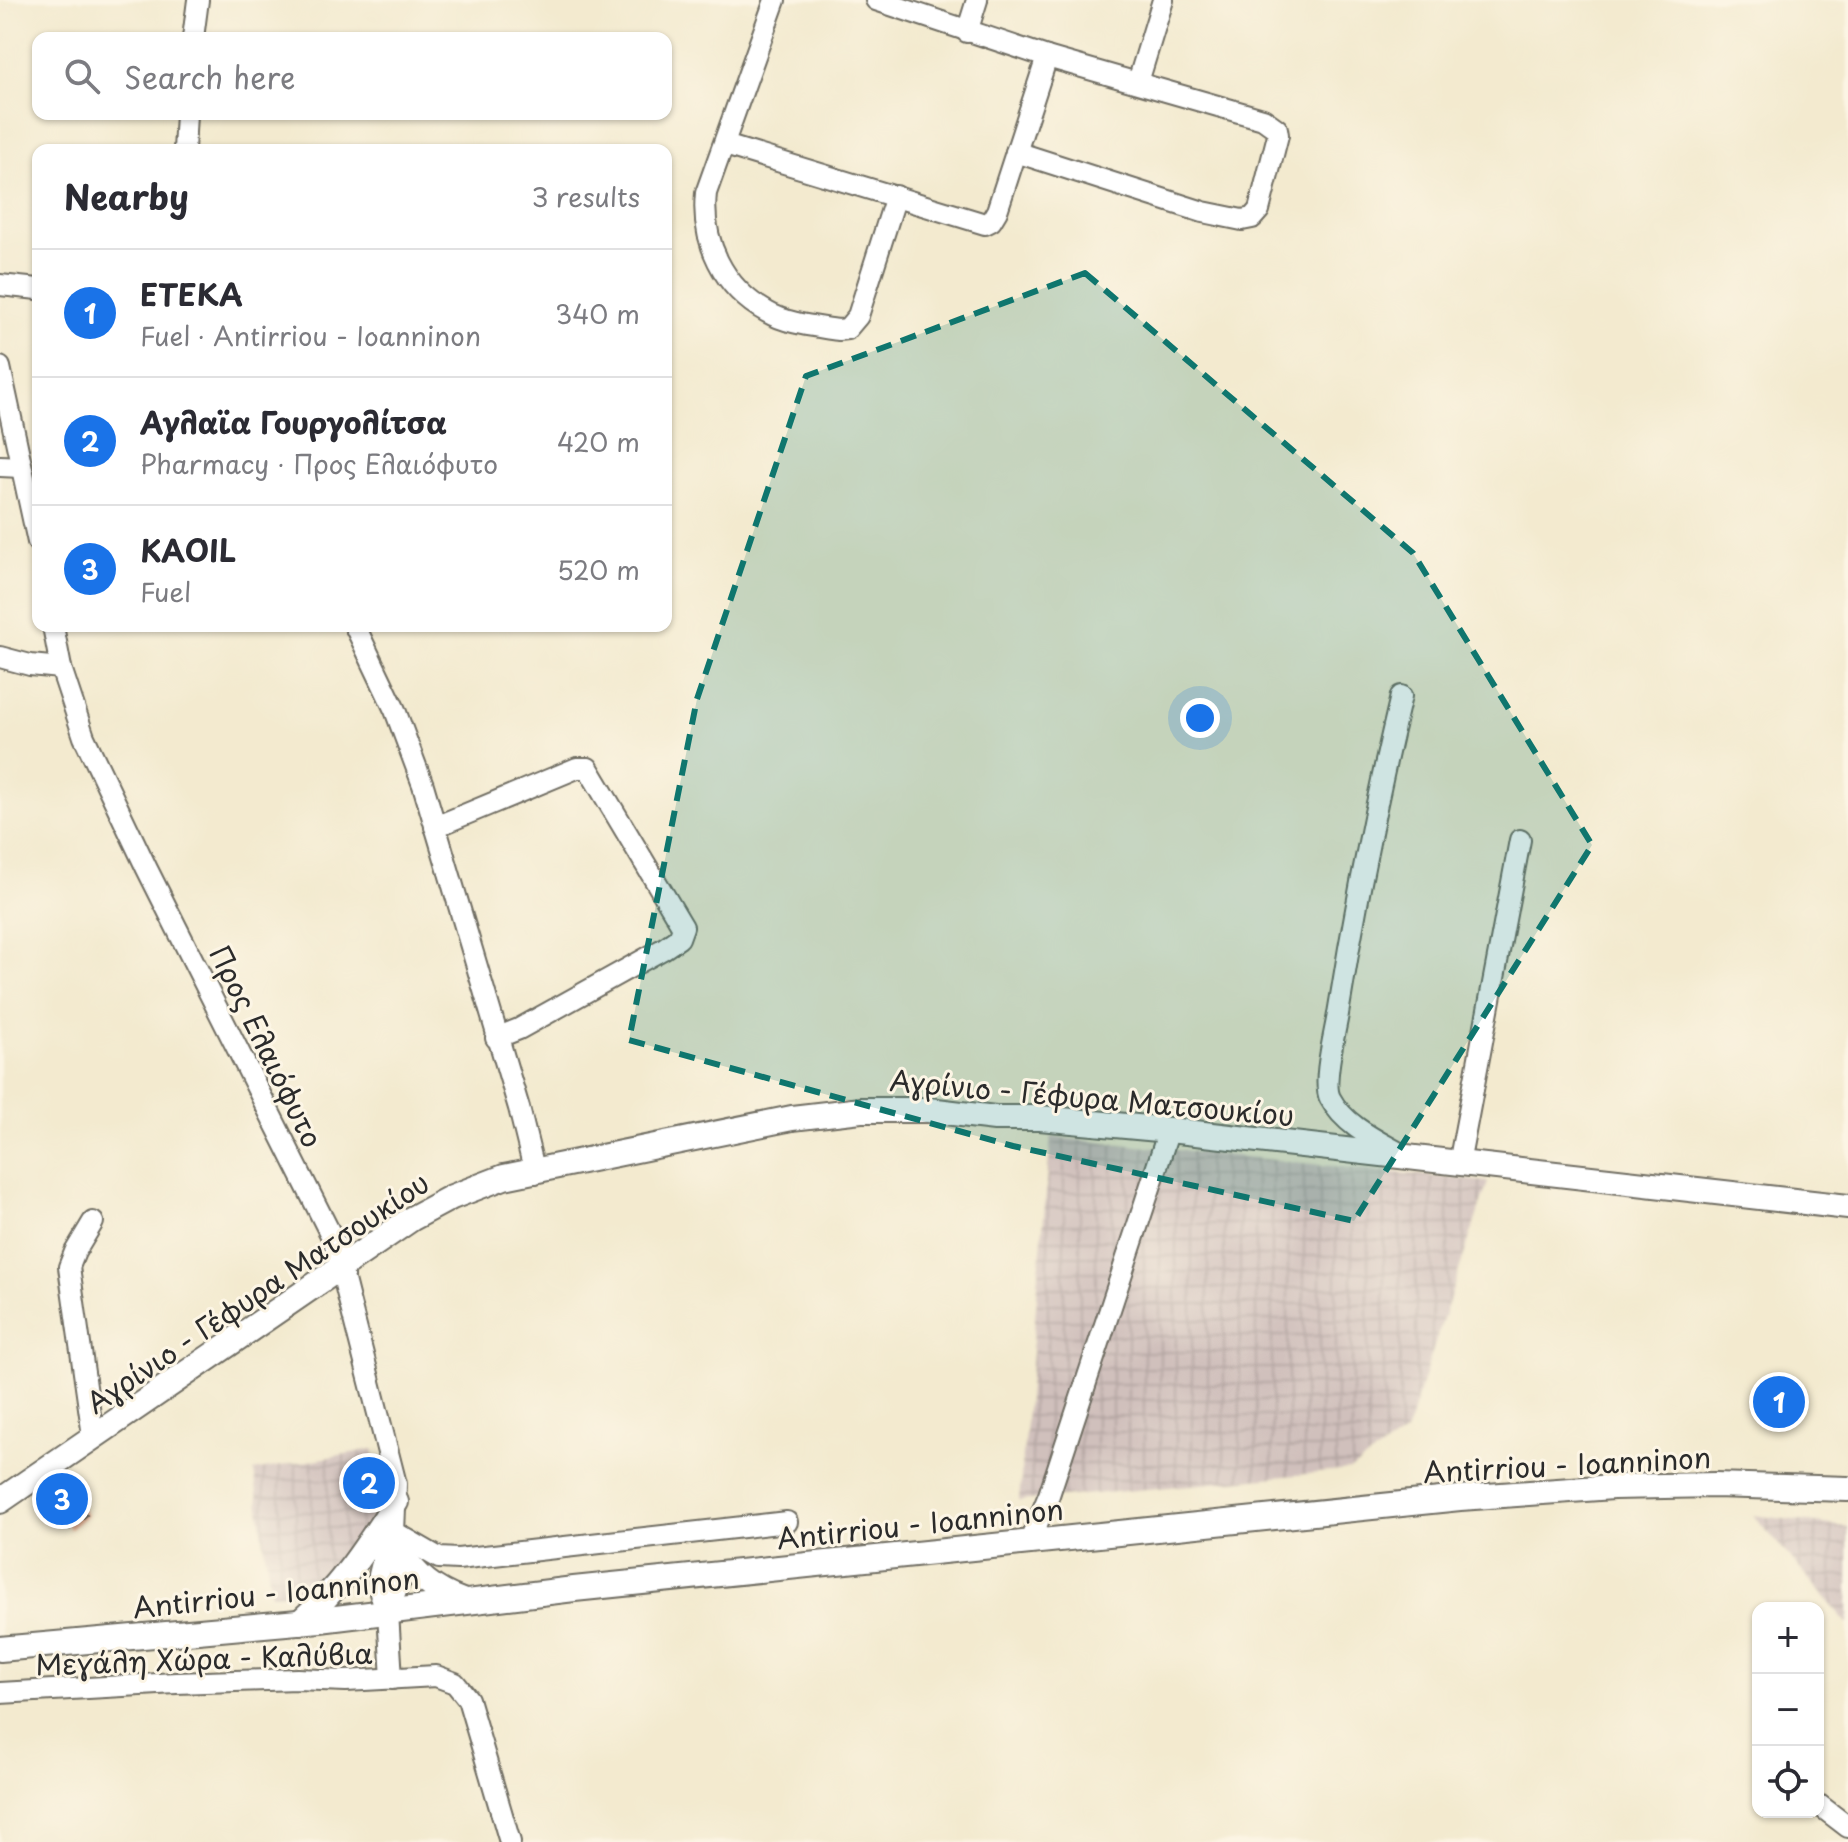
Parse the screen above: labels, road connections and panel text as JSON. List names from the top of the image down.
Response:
{
  "streets": {
    "main road": ["Αγρίνιο - Γέφυρα Ματσουκίου", "Antirriou - Ioanninon"],
    "street": ["Προς Ελαιόφυτο", "Μεγάλη Χώρα - Καλύβια"]
  },
  "crossings": [
    ["Προς Ελαιόφυτο", "Αγρίνιο - Γέφυρα Ματσουκίου"],
    ["Προς Ελαιόφυτο", "Antirriou - Ioanninon"],
    ["Προς Ελαιόφυτο", "Μεγάλη Χώρα - Καλύβια"],
    ["Antirriou - Ioanninon", "Μεγάλη Χώρα - Καλύβια"]
  ],
  "page": {
    "search": "Search here",
    "heading": ["Nearby", "3 results"],
    "list": [
      {
        "mark": "1",
        "name": "ΕΤΕΚΑ",
        "note": "Fuel · Antirriou - Ioanninon",
        "value": "340 m"
      },
      {
        "mark": "2",
        "name": "Αγλαϊα Γουργολίτσα",
        "note": "Pharmacy · Προς Ελαιόφυτο",
        "value": "420 m"
      },
      {
        "mark": "3",
        "name": "KAOIL",
        "note": "Fuel",
        "value": "520 m"
      }
    ],
    "pins": ["1", "2", "3"],
    "map_buttons": ["+", "−"]
  }
}
